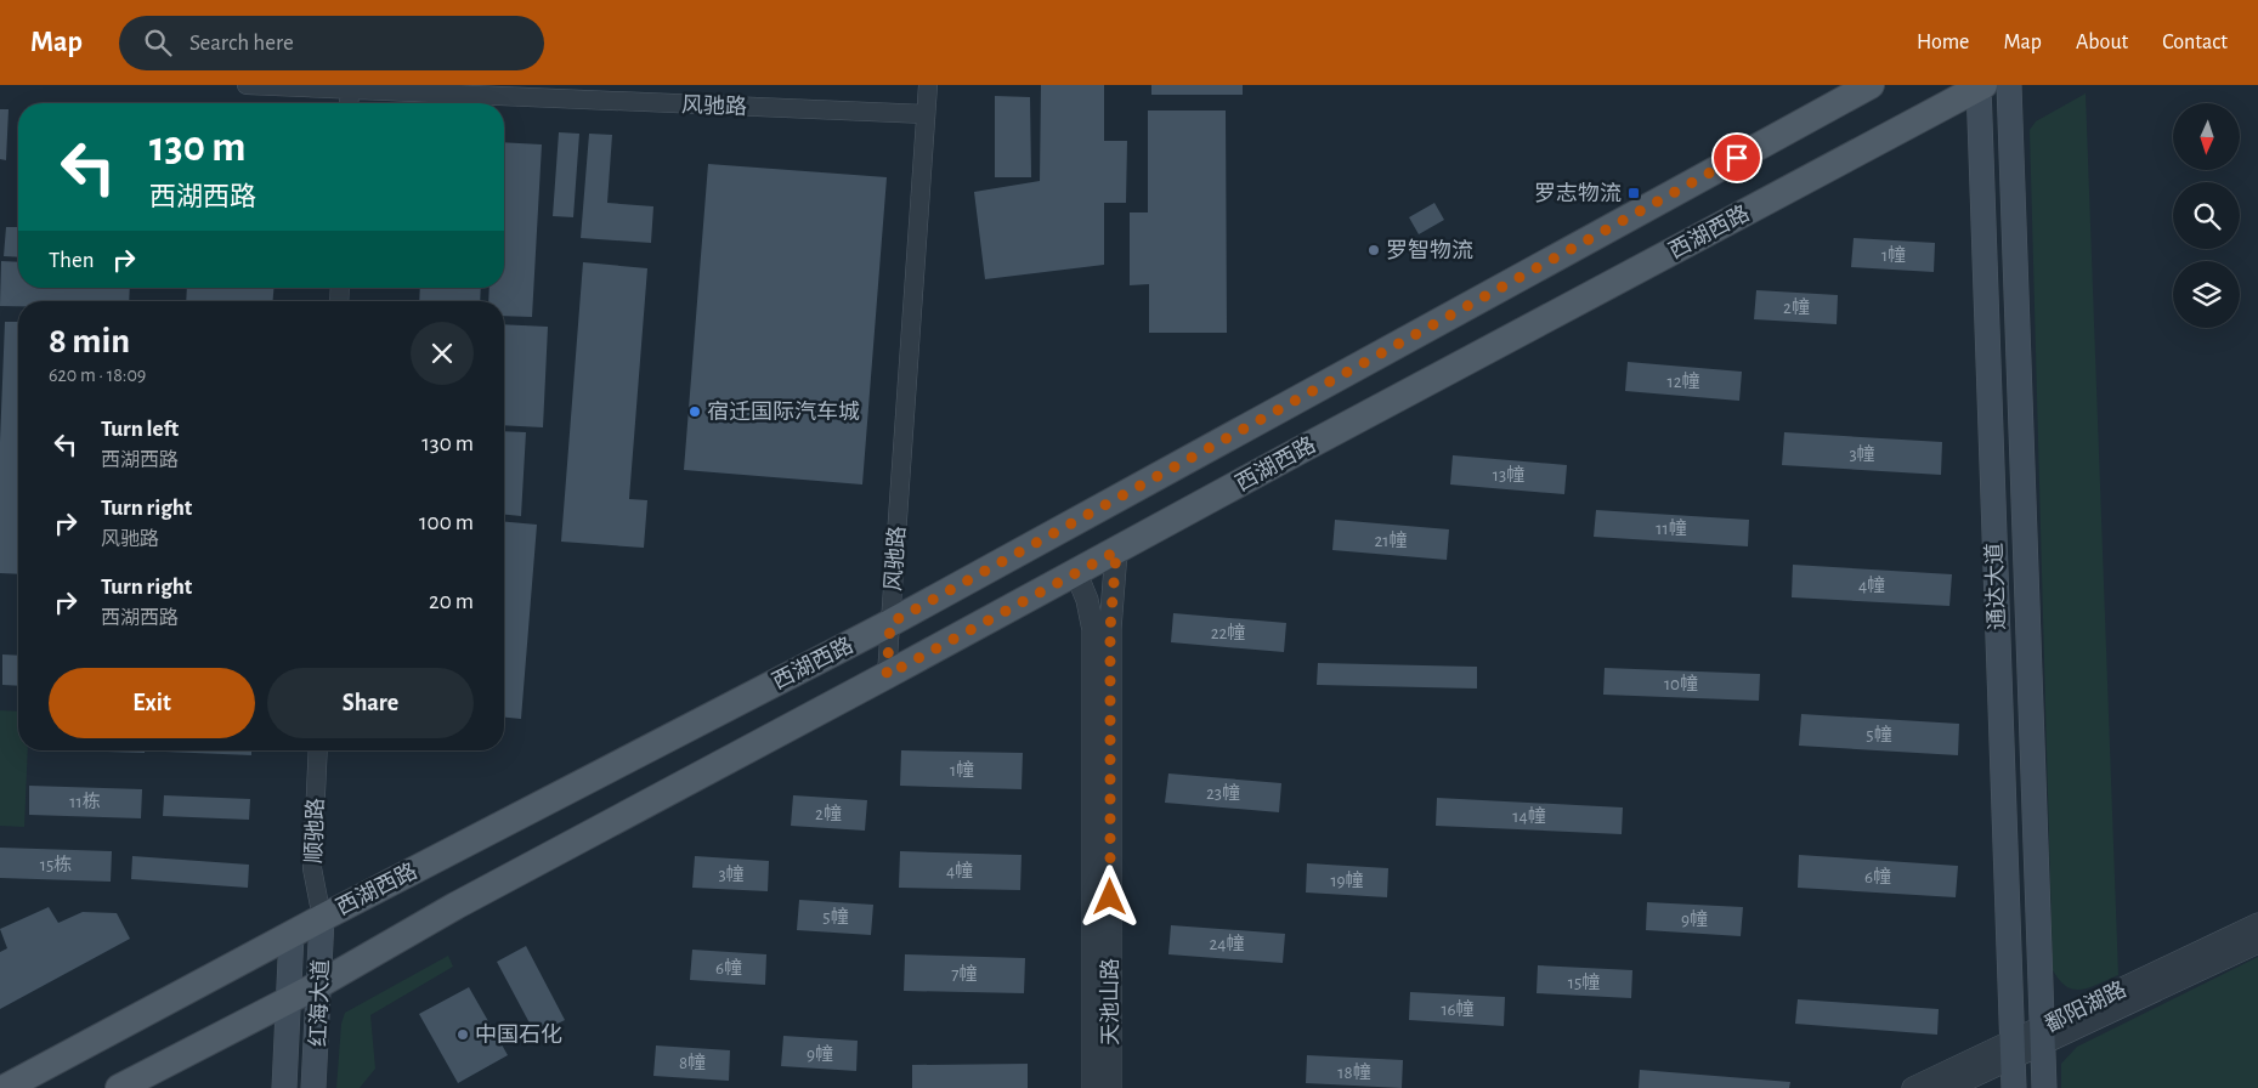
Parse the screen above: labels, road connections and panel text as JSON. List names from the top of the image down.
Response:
{
  "streets": {
    "main road": ["西湖西路", "通达大道", "红海大道"],
    "street": [
      "风驰路",
      "顺驰路",
      "天池山路",
      "鄱阳湖路"
    ]
  },
  "crossings": [
    ["风驰路", "西湖西路"],
    ["西湖西路", "通达大道"],
    ["西湖西路", "顺驰路"],
    ["西湖西路", "天池山路"],
    ["西湖西路", "红海大道"],
    ["通达大道", "鄱阳湖路"],
    ["顺驰路", "红海大道"]
  ],
  "places": {
    "transit": ["罗志物流"],
    "other": ["罗智物流", "宿迁国际汽车城", "中国石化"]
  },
  "house_numbers": [
    "1幢",
    "2幢",
    "12幢",
    "3幢",
    "13幢",
    "11幢",
    "21幢",
    "4幢",
    "22幢",
    "10幢",
    "5幢",
    "1幢",
    "23幢",
    "11栋",
    "2幢",
    "14幢",
    "15栋",
    "4幢",
    "3幢",
    "6幢",
    "19幢",
    "5幢",
    "9幢",
    "24幢",
    "6幢",
    "7幢",
    "15幢",
    "16幢",
    "9幢",
    "8幢",
    "18幢"
  ],
  "north": "bottom",
  "page": {
    "header": "Map",
    "search": "Search here",
    "nav": [
      "Home",
      "Map",
      "About",
      "Contact"
    ],
    "turn": ["130 m", "西湖西路"],
    "then": "Then",
    "heading": ["8 min", "620 m · 18:09"],
    "list": [
      {
        "name": "Turn left",
        "note": "西湖西路",
        "value": "130 m"
      },
      {
        "name": "Turn right",
        "note": "风驰路",
        "value": "100 m"
      },
      {
        "name": "Turn right",
        "note": "西湖西路",
        "value": "20 m"
      }
    ],
    "buttons": ["Exit", "Share"]
  }
}
